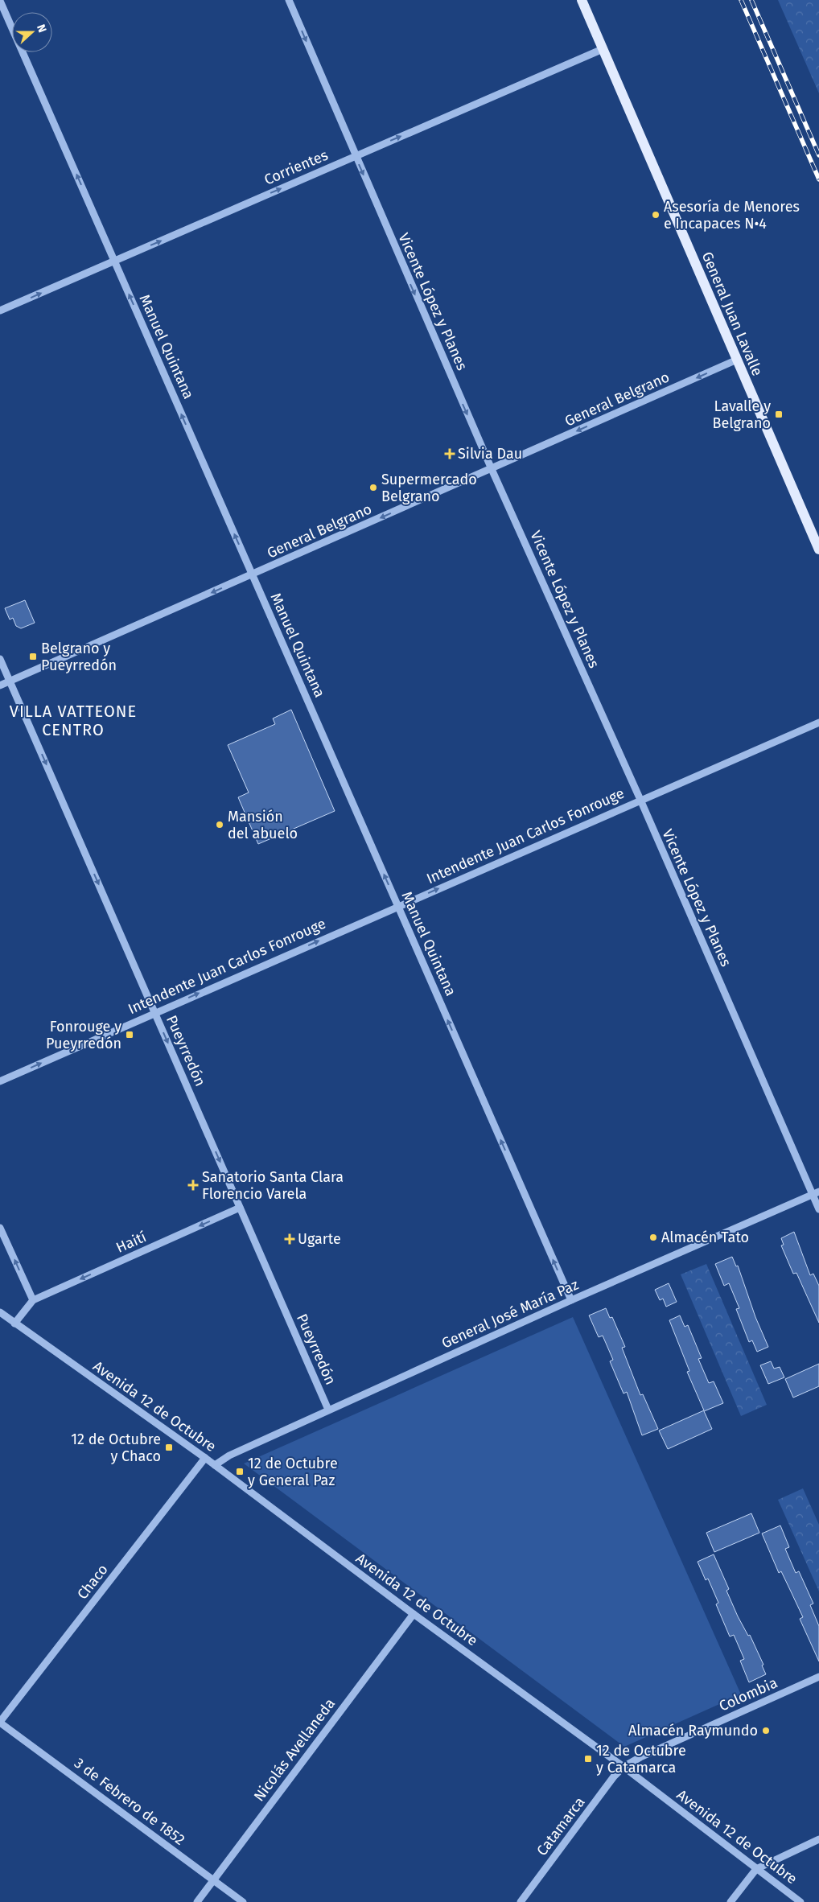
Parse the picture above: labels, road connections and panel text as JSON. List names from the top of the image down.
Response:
{
  "streets": {
    "main road": ["General Juan Lavalle"],
    "street": [
      "Corrientes",
      "Vicente López y Planes",
      "Manuel Quintana",
      "General Belgrano",
      "Intendente Juan Carlos Fonrouge",
      "Pueyrredón",
      "Haití",
      "General José María Paz",
      "Avenida 12 de Octubre",
      "Chaco",
      "Colombia",
      "Nicolás Avellaneda",
      "3 de Febrero de 1852",
      "Catamarca"
    ]
  },
  "crossings": [
    ["Corrientes", "Vicente López y Planes"],
    ["Corrientes", "General Juan Lavalle"],
    ["Corrientes", "Manuel Quintana"],
    ["Vicente López y Planes", "General Belgrano"],
    ["Vicente López y Planes", "Intendente Juan Carlos Fonrouge"],
    ["Vicente López y Planes", "General José María Paz"],
    ["General Juan Lavalle", "General Belgrano"],
    ["Manuel Quintana", "General Belgrano"],
    ["Manuel Quintana", "Intendente Juan Carlos Fonrouge"],
    ["Manuel Quintana", "General José María Paz"],
    ["General Belgrano", "Pueyrredón"],
    ["Intendente Juan Carlos Fonrouge", "Pueyrredón"],
    ["Pueyrredón", "Haití"],
    ["Pueyrredón", "General José María Paz"],
    ["General José María Paz", "Avenida 12 de Octubre"],
    ["Avenida 12 de Octubre", "Chaco"],
    ["Avenida 12 de Octubre", "Colombia"],
    ["Avenida 12 de Octubre", "Nicolás Avellaneda"],
    ["Avenida 12 de Octubre", "Catamarca"],
    ["Chaco", "3 de Febrero de 1852"],
    ["Colombia", "Catamarca"],
    ["Nicolás Avellaneda", "3 de Febrero de 1852"]
  ],
  "one_way": [
    "Corrientes",
    "Vicente López y Planes",
    "Manuel Quintana",
    "General Belgrano",
    "Intendente Juan Carlos Fonrouge",
    "Pueyrredón",
    "Haití"
  ],
  "districts": ["VILLA VATTEONE CENTRO"],
  "places": {
    "other": [
      "Asesoría de Menores e Incapaces N•4",
      "Supermercado Belgrano",
      "Mansión del abuelo",
      "Almacén Tato",
      "Almacén Raymundo"
    ],
    "transit": [
      "Lavalle y Belgrano",
      "Belgrano y Pueyrredón",
      "Fonrouge y Pueyrredón",
      "12 de Octubre y Chaco",
      "12 de Octubre y General Paz",
      "12 de Octubre y Catamarca"
    ],
    "health": ["Silvia Dau", "Sanatorio Santa Clara Florencio Varela", "Ugarte"]
  },
  "north": "right"
}
